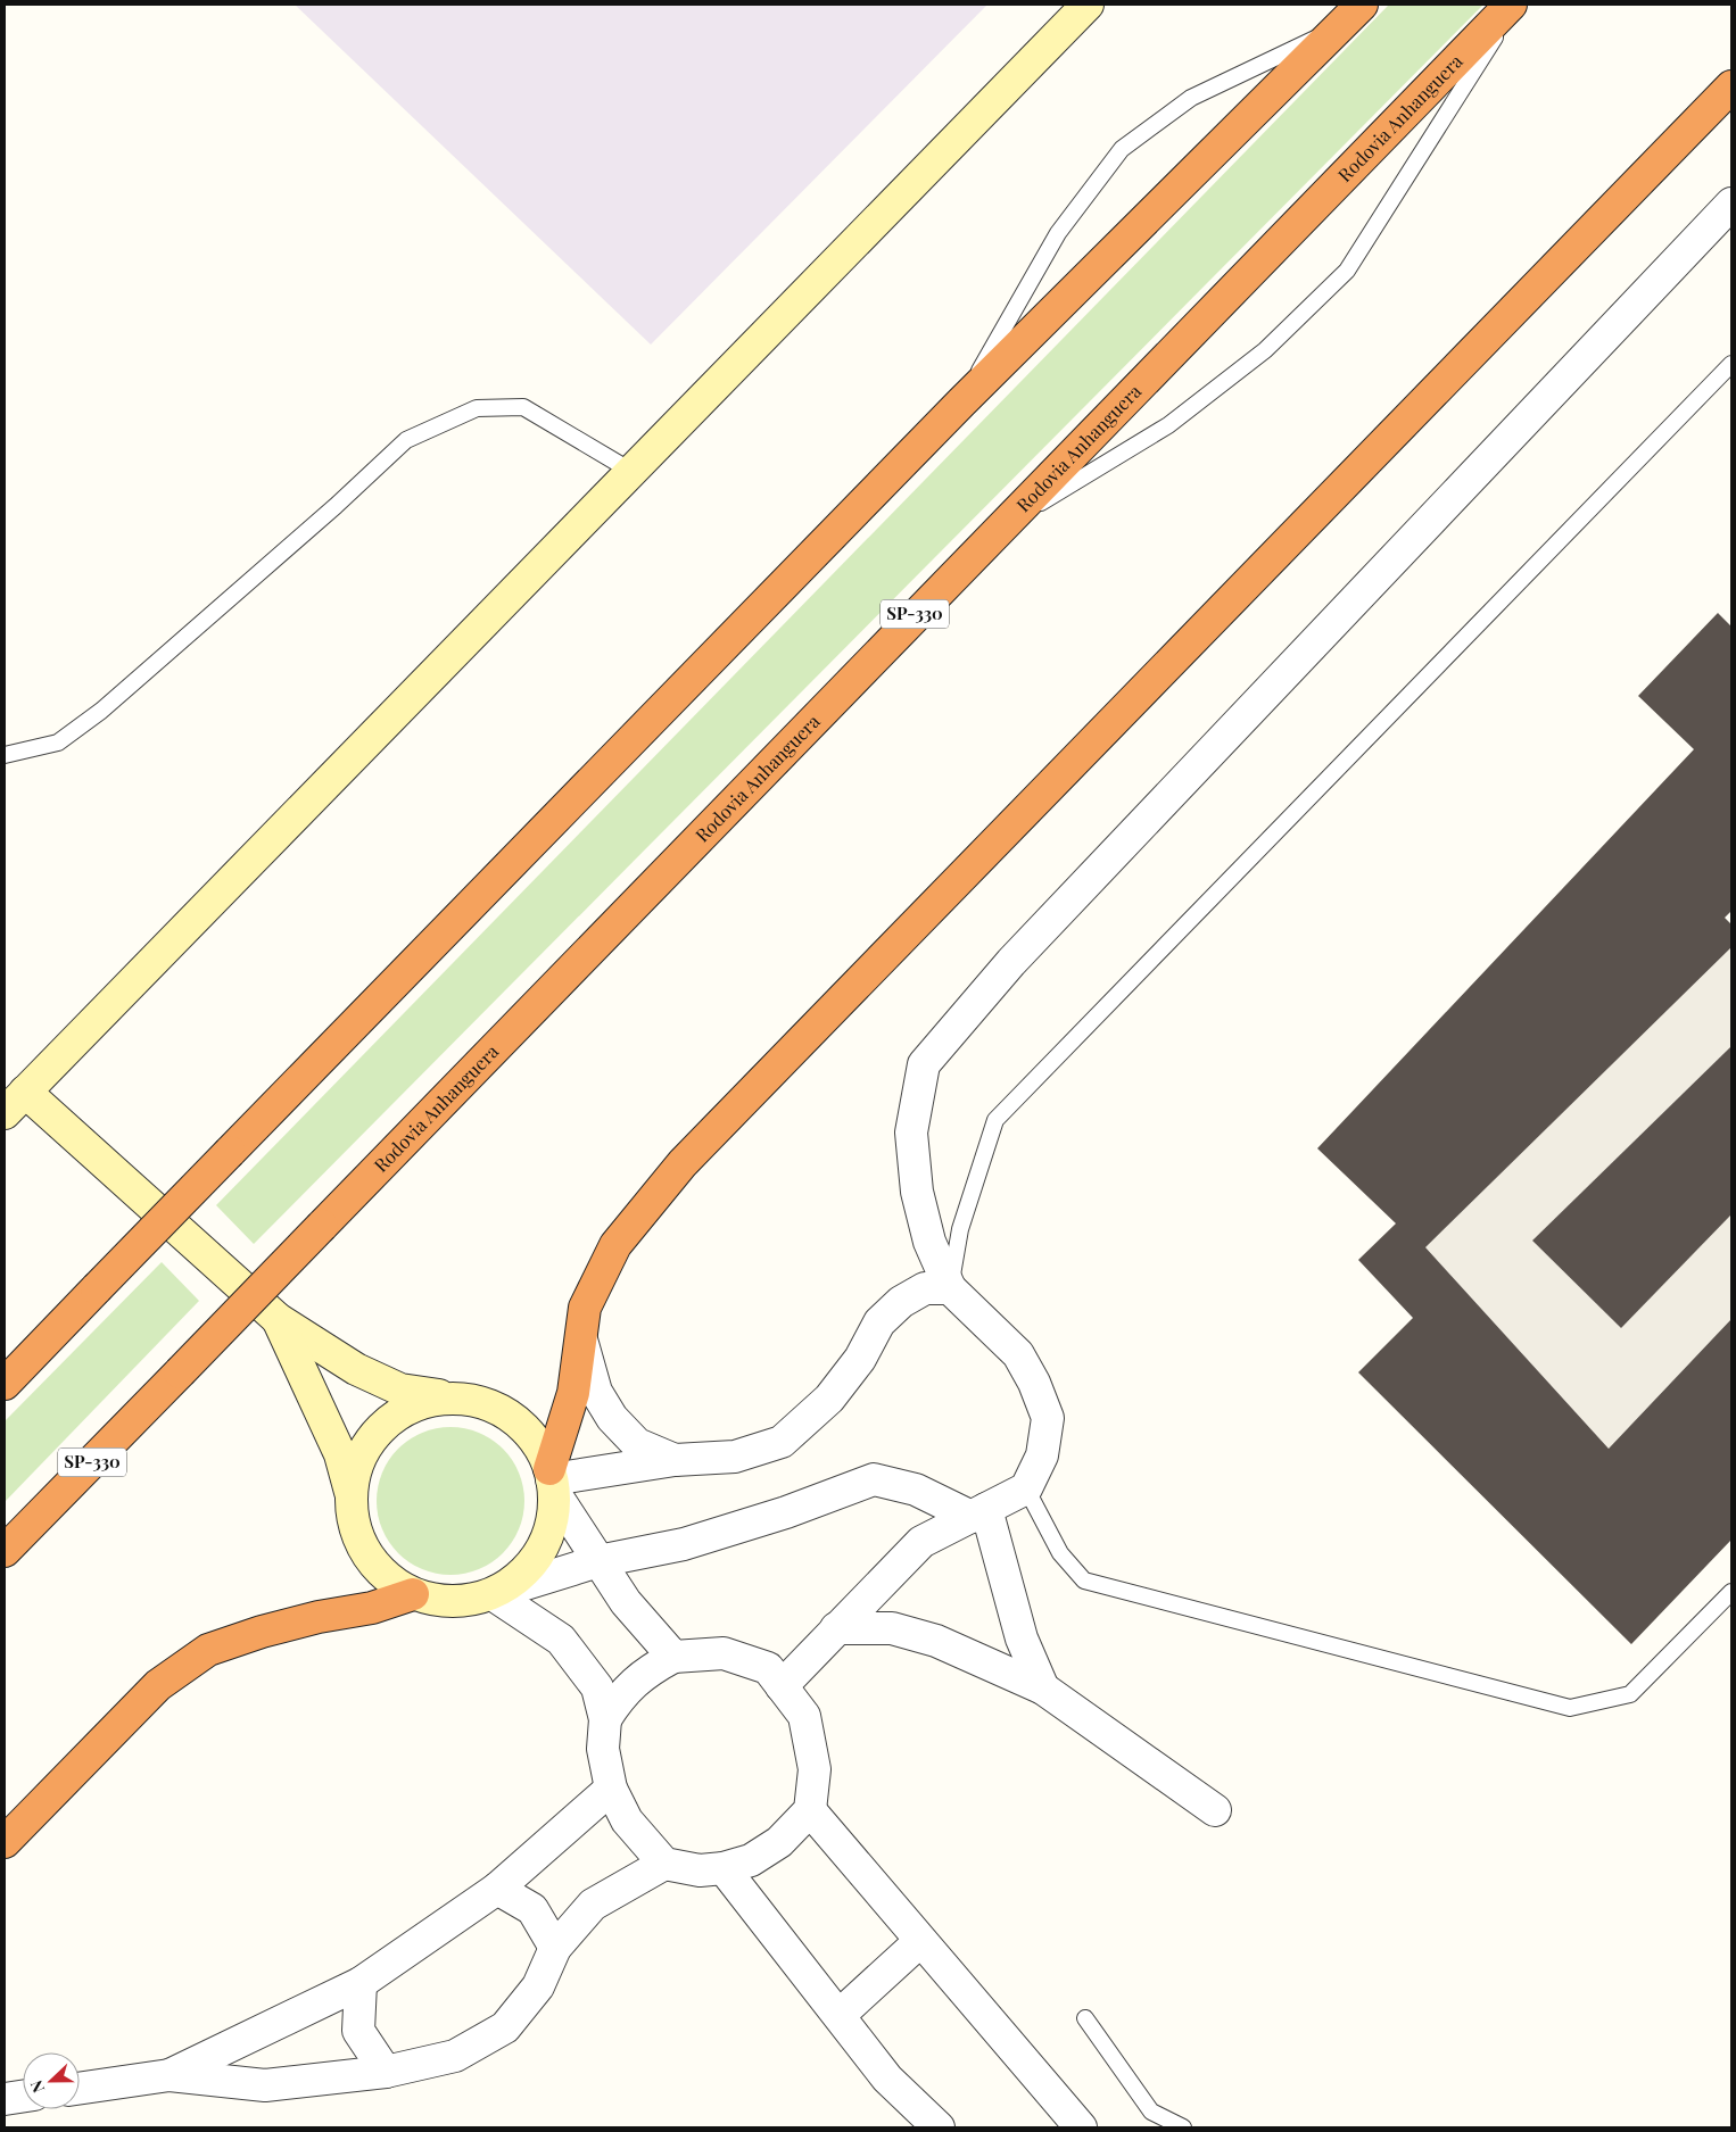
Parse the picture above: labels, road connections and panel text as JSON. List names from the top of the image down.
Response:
{
  "streets": {
    "highway": ["Rodovia Anhanguera", "SP-330"]
  },
  "north": "left"
}
